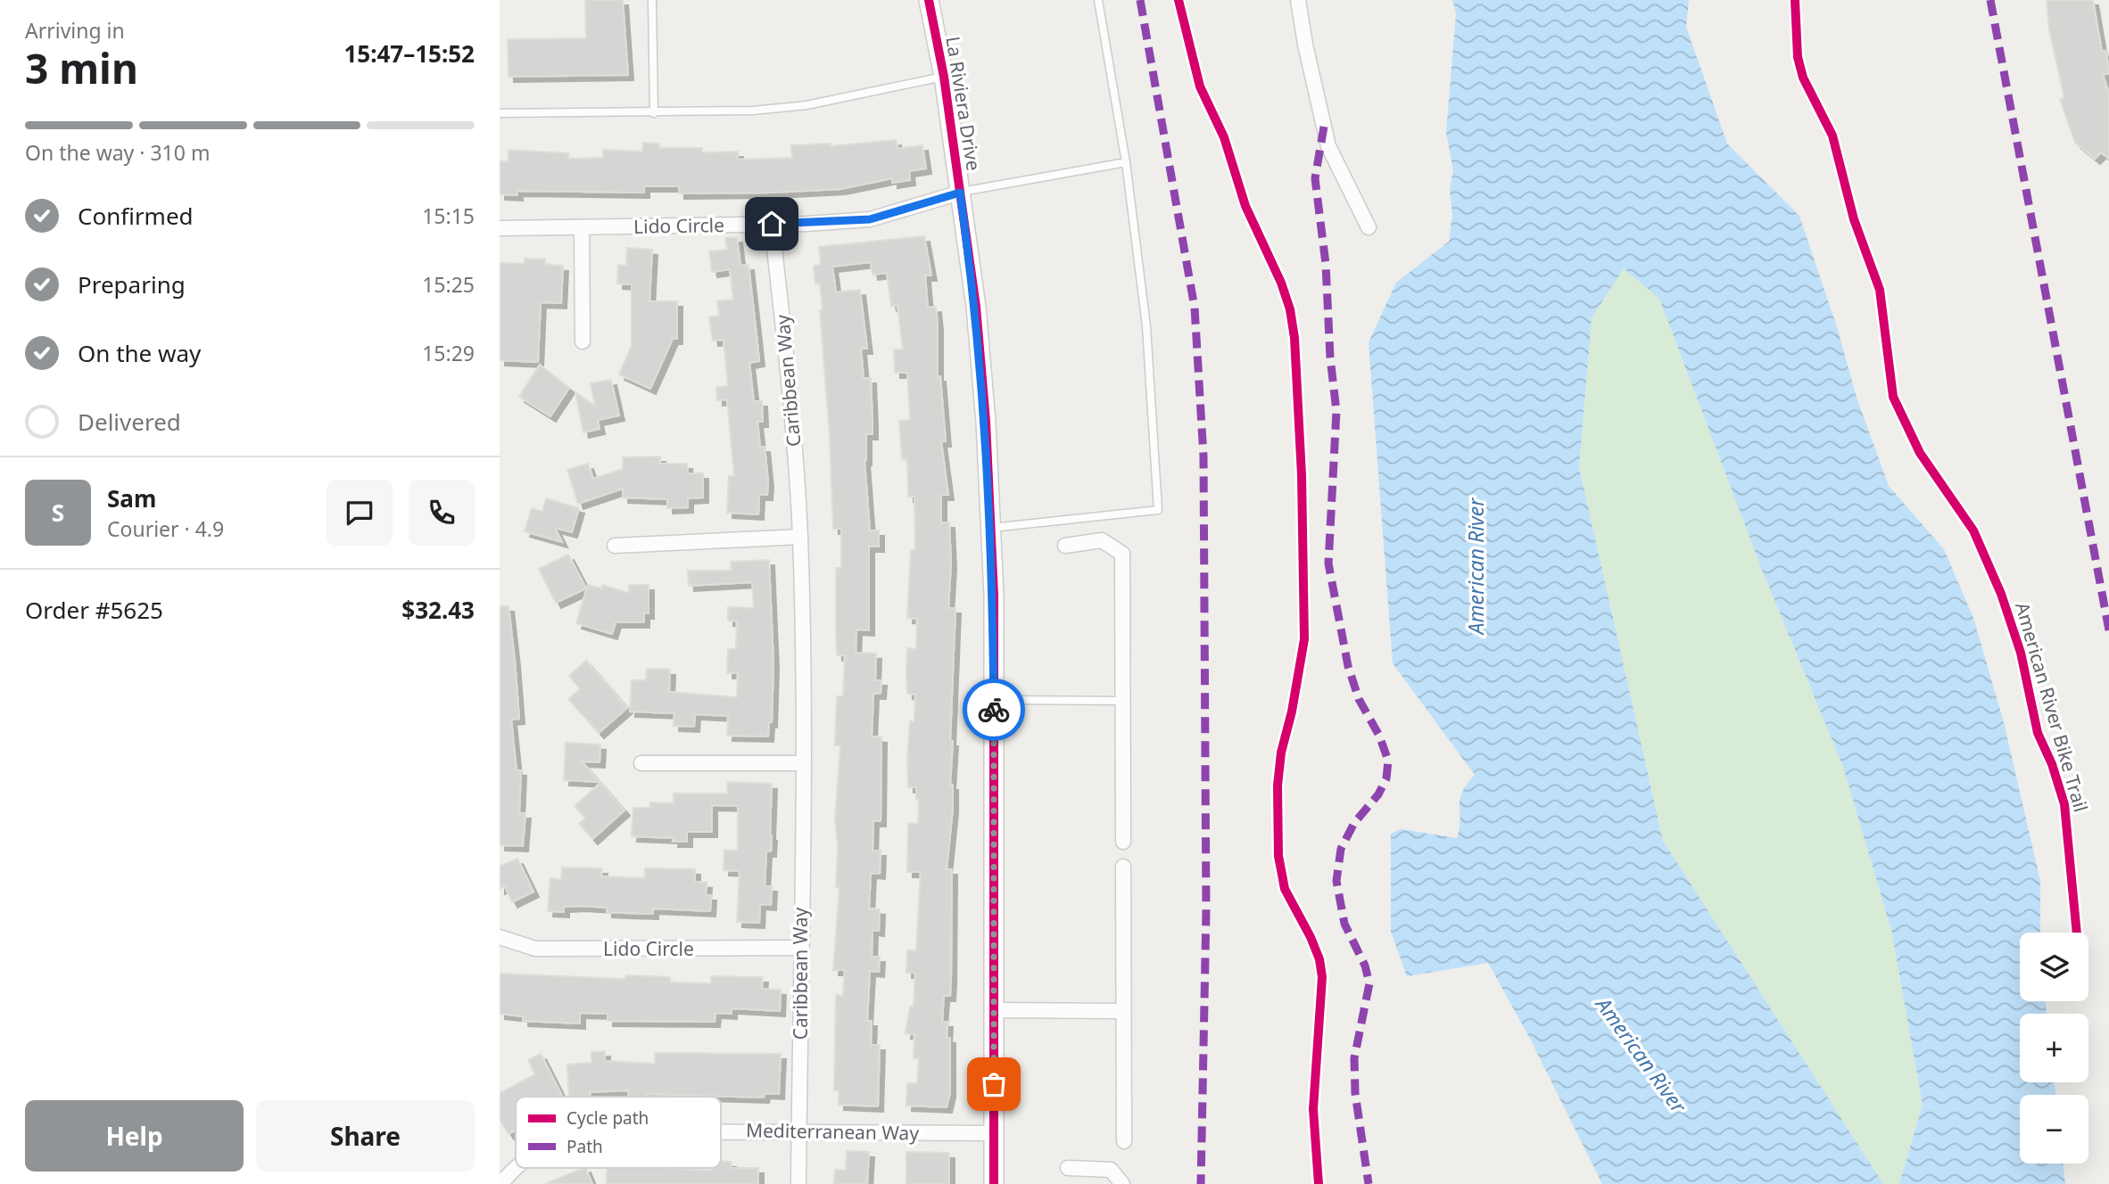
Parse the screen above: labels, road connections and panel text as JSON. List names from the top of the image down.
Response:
{
  "streets": {
    "street": [
      "La Riviera Drive",
      "Lido Circle",
      "Caribbean Way",
      "Mediterranean Way"
    ],
    "cycle path": ["American River Bike Trail"]
  },
  "crossings": [
    ["La Riviera Drive", "Lido Circle"],
    ["La Riviera Drive", "Mediterranean Way"],
    ["Lido Circle", "Caribbean Way"],
    ["Caribbean Way", "Mediterranean Way"]
  ],
  "water": ["American River"],
  "legend": ["Cycle path", "Path"],
  "page": {
    "heading": ["3 min", "Arriving in", "15:47–15:52"],
    "panel": [
      "Sam",
      "Courier · 4.9",
      "Order #5625",
      "$32.43"
    ],
    "bar": "On the way · 310 m",
    "list": [
      ["Confirmed", "15:15"],
      ["Preparing", "15:25"],
      ["On the way", "15:29"],
      "Delivered"
    ],
    "round": "S",
    "map_buttons": ["+", "−"],
    "buttons": ["Help", "Share"]
  }
}
